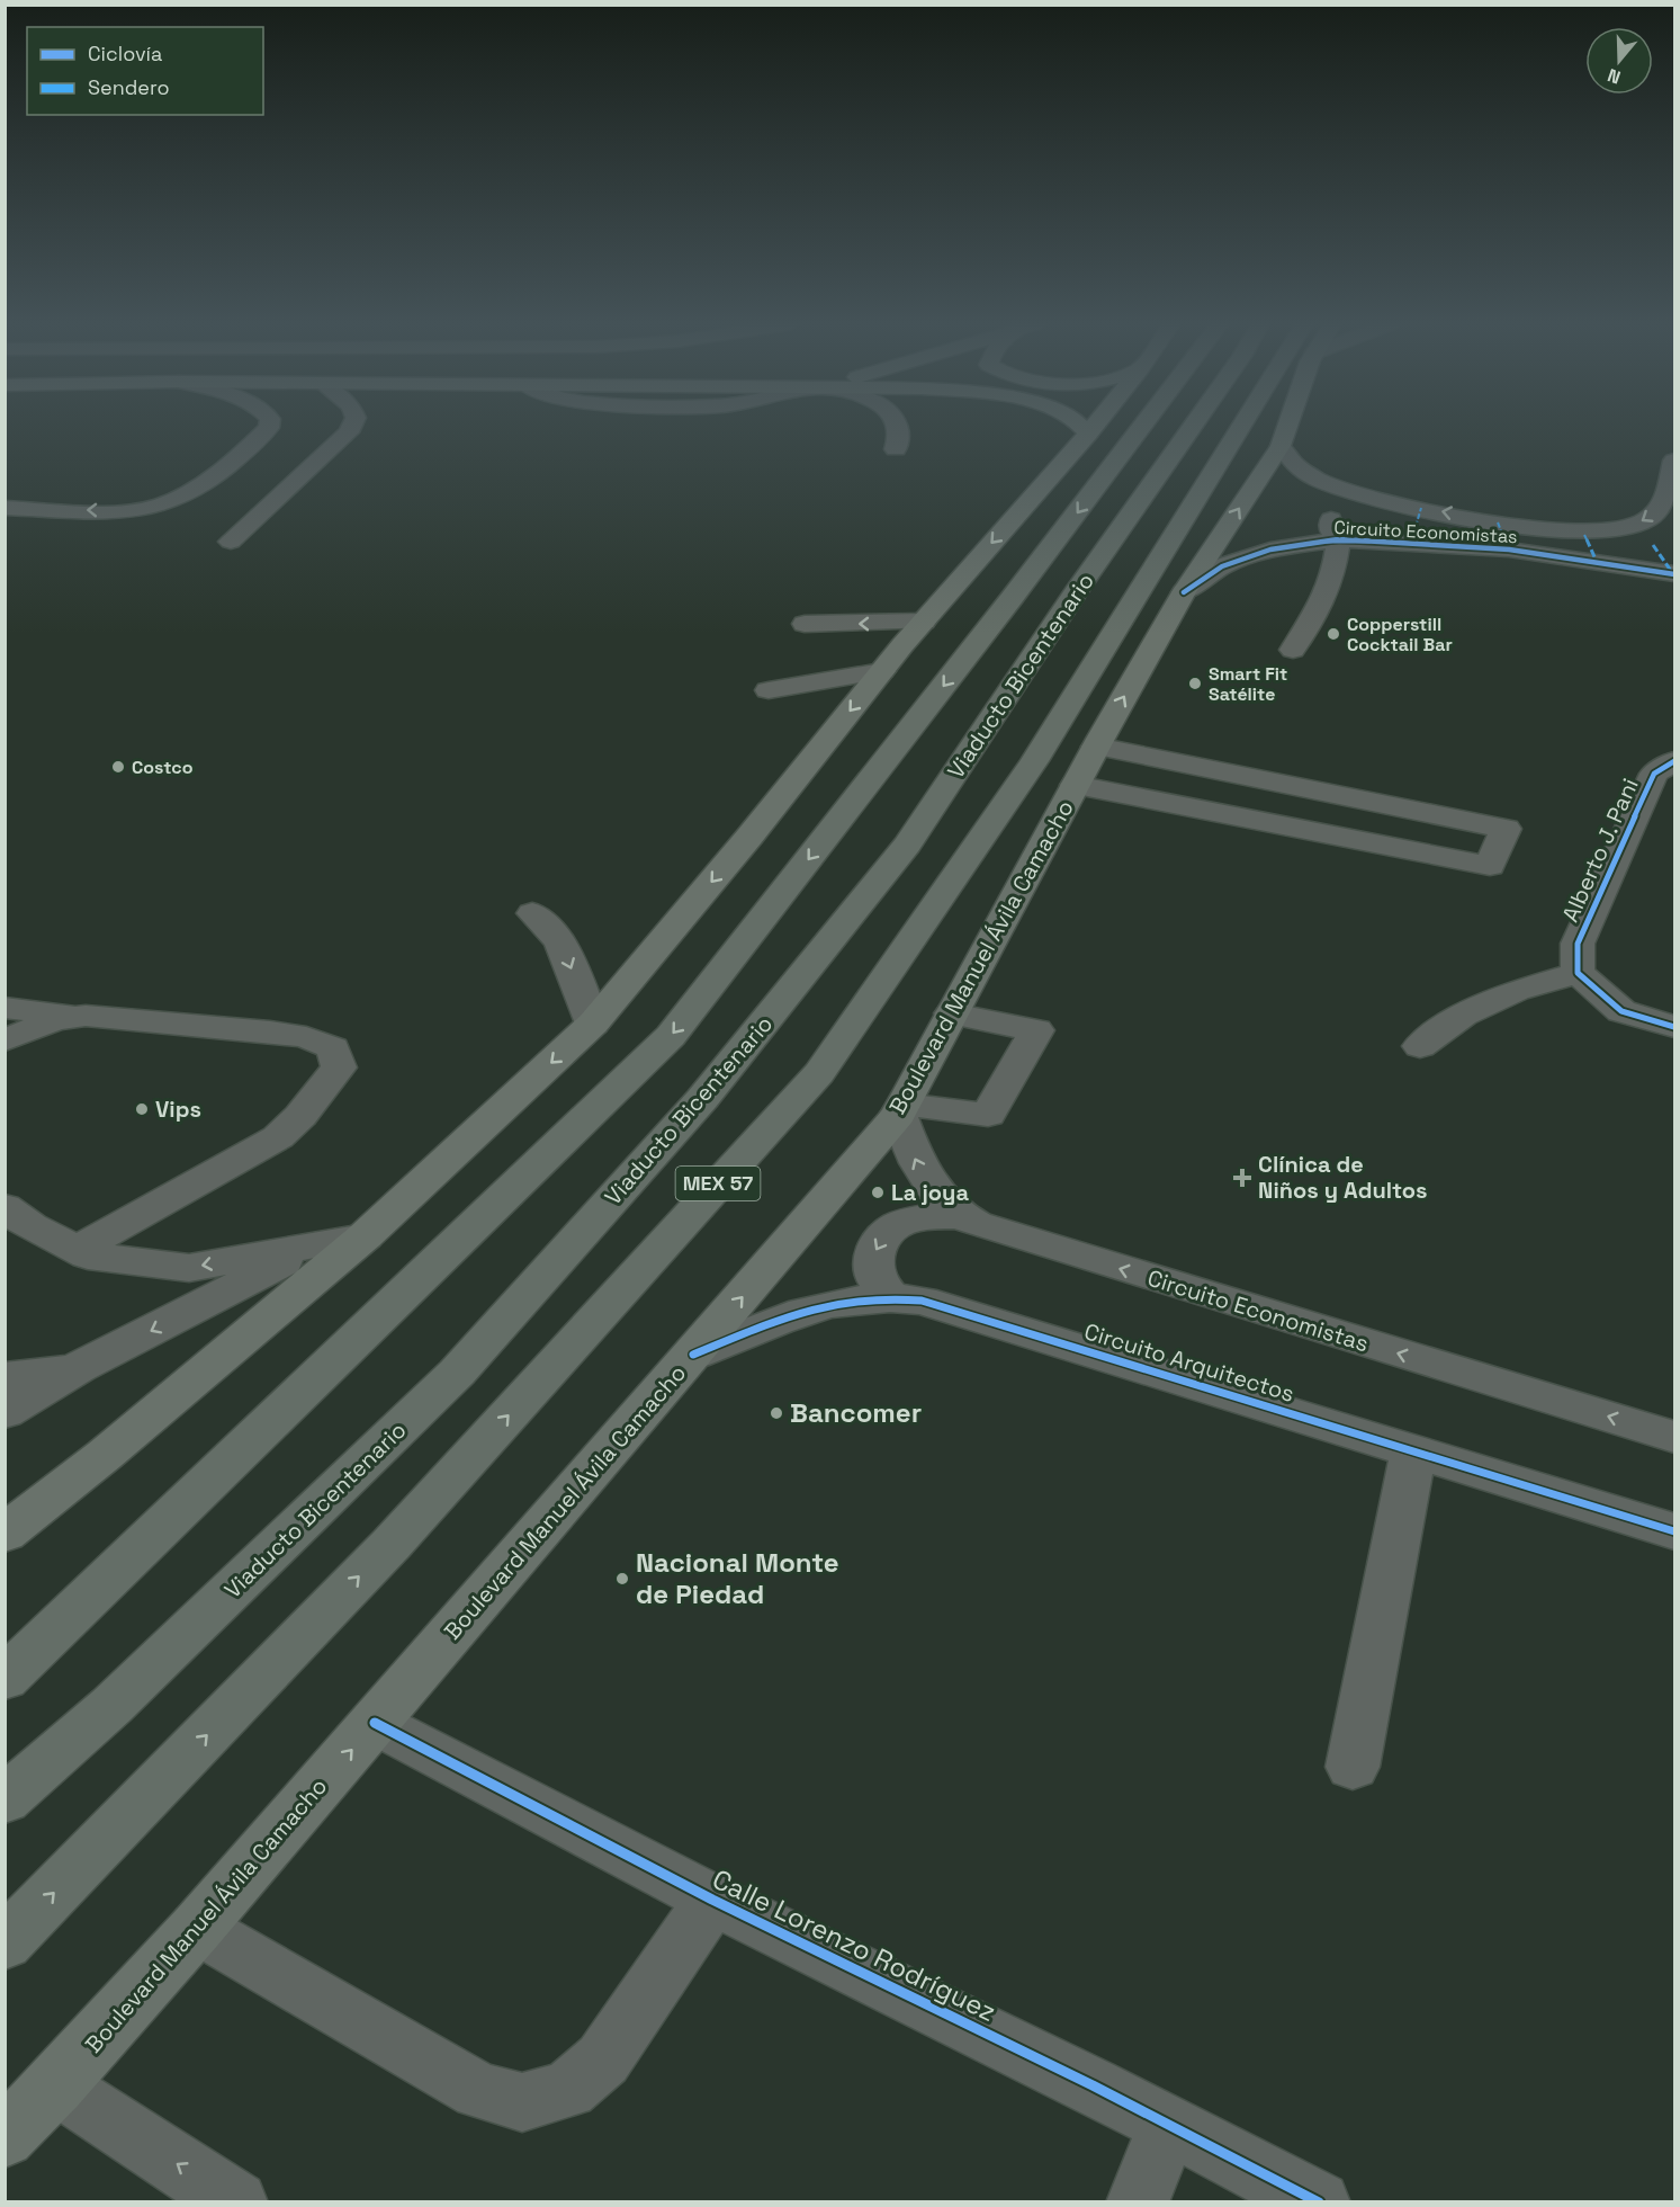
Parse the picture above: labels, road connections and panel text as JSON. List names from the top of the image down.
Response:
{
  "streets": {
    "highway": ["Viaducto Bicentenario", "MEX 57"],
    "main road": ["Boulevard Manuel Ávila Camacho"],
    "street": [
      "Circuito Economistas",
      "Alberto J. Pani",
      "Circuito Arquitectos",
      "Calle Lorenzo Rodríguez"
    ]
  },
  "crossings": [
    ["Circuito Economistas", "Boulevard Manuel Ávila Camacho"],
    ["Boulevard Manuel Ávila Camacho", "Circuito Arquitectos"],
    ["Boulevard Manuel Ávila Camacho", "Calle Lorenzo Rodríguez"]
  ],
  "one_way": ["Circuito Economistas"],
  "places": {
    "other": [
      "Copperstill Cocktail Bar",
      "Smart Fit Satélite",
      "Costco",
      "Vips",
      "La joya",
      "Bancomer",
      "Nacional Monte de Piedad"
    ],
    "health": ["Clínica de Niños y Adultos"]
  },
  "legend": ["Ciclovía", "Sendero"],
  "north": "bottom"
}
